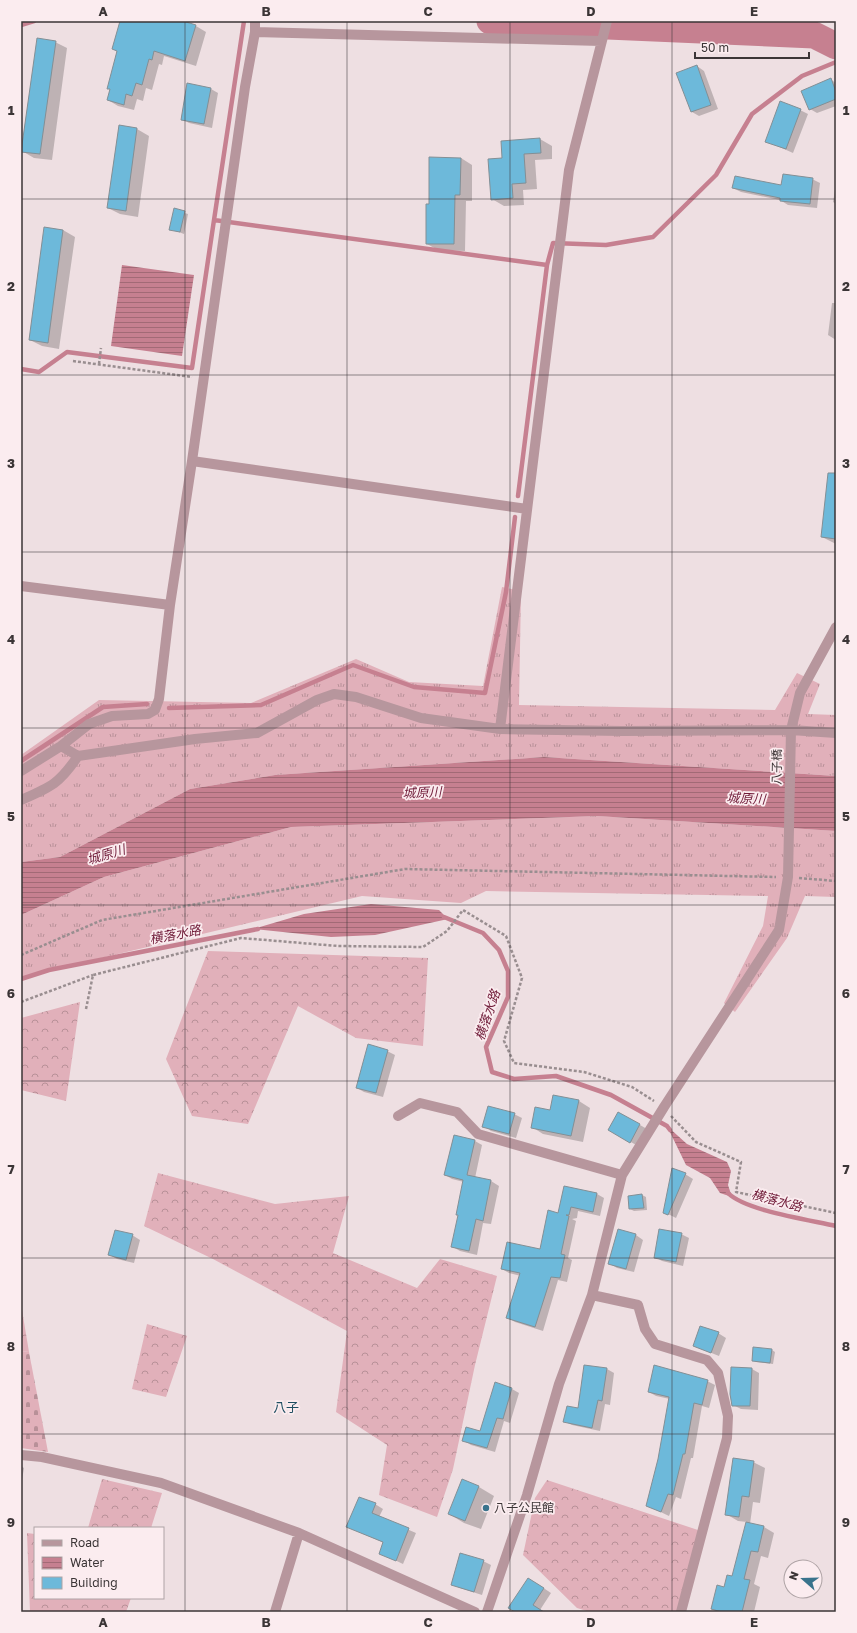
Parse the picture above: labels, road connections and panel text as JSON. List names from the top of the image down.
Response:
{
  "streets": {
    "street": ["八子橋"]
  },
  "districts": ["八子"],
  "water": ["城原川", "横落水路"],
  "places": ["八子公民館"],
  "legend": ["Road", "Water", "Building"],
  "scale_bar": "50 m",
  "north": "left",
  "grid": {
    "columns": [
      "A",
      "B",
      "C",
      "D",
      "E"
    ],
    "rows": [
      "1",
      "2",
      "3",
      "4",
      "5",
      "6",
      "7",
      "8",
      "9"
    ]
  }
}
